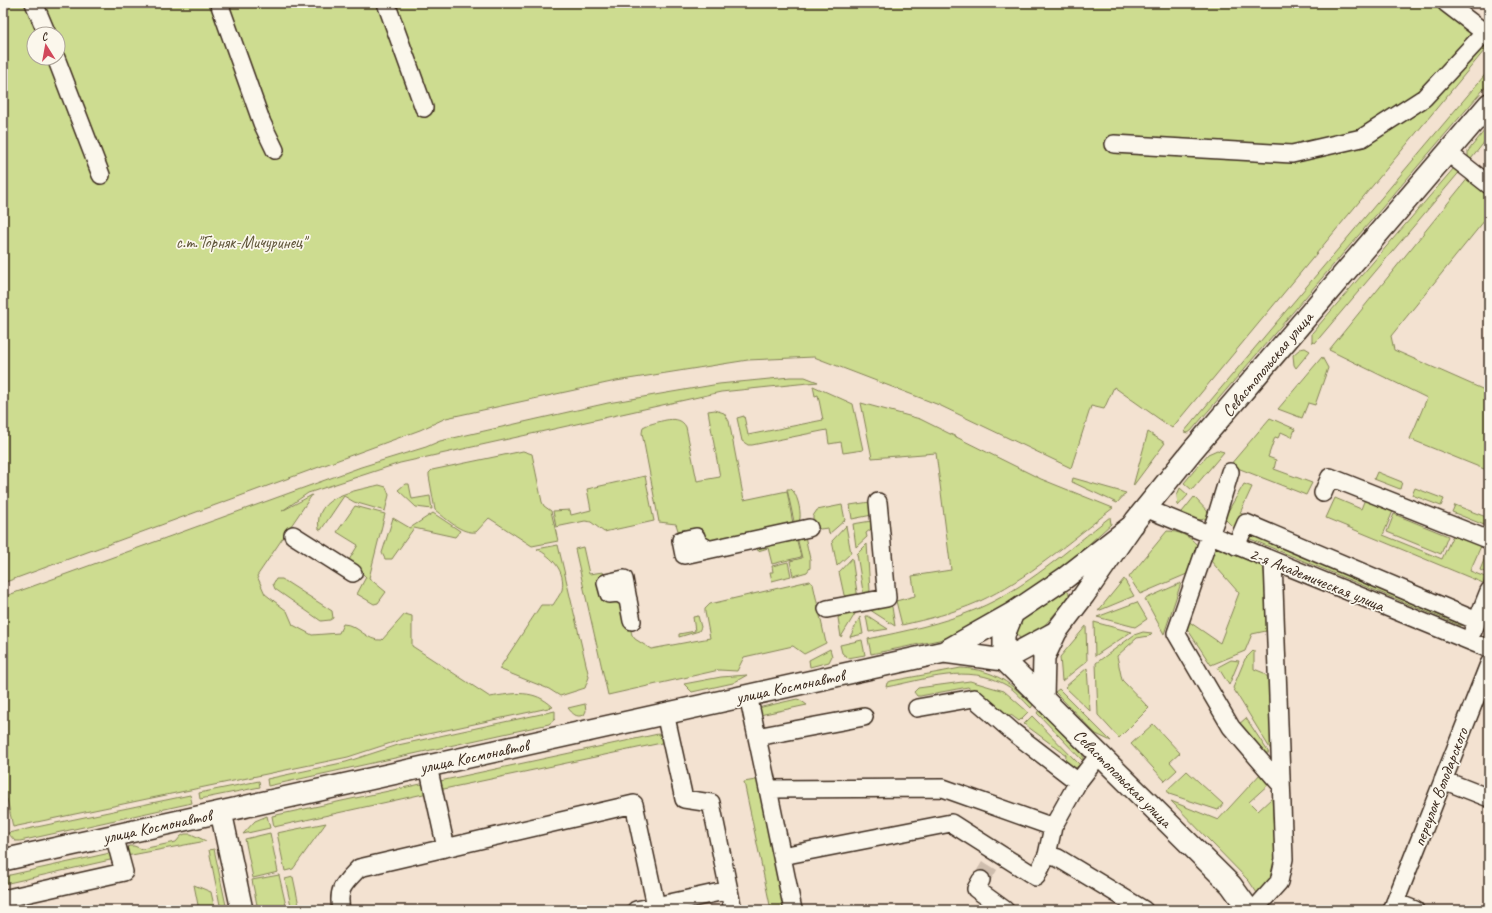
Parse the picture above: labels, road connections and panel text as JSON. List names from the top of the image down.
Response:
{
  "streets": {
    "main road": ["Севастопольская улица", "улица Космонавтов"],
    "street": ["2-я Академическая улица", "переулок Володарского"]
  },
  "crossings": [
    ["Севастопольская улица", "2-я Академическая улица"],
    ["Севастопольская улица", "улица Космонавтов"]
  ],
  "parks": ["с.т.\"Горняк-Мичуринец\""],
  "north": "top"
}
